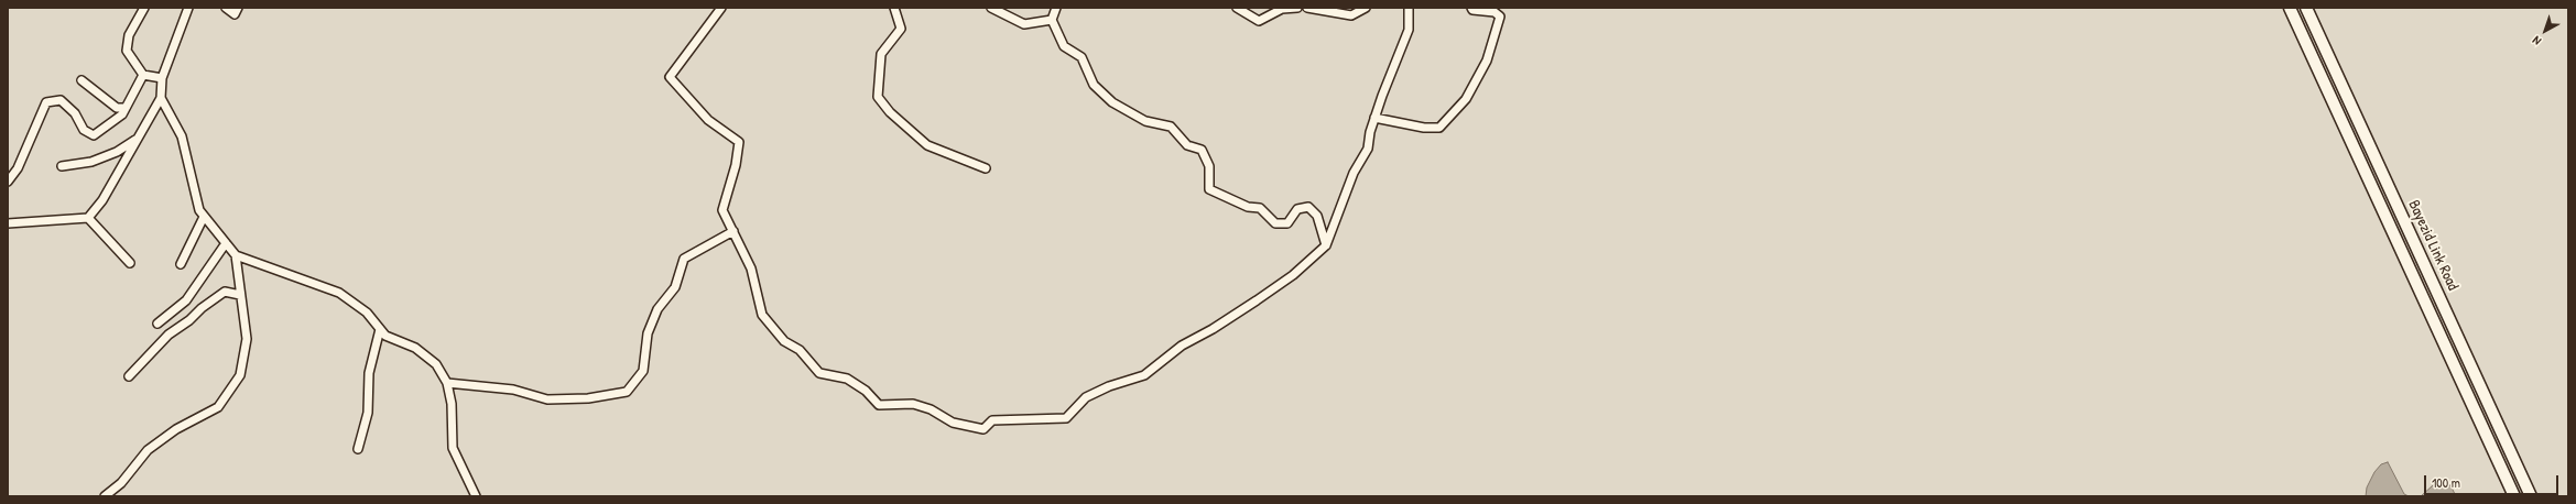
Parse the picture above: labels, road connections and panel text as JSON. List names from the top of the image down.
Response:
{
  "streets": {
    "main road": ["Bayezid Link Road"]
  },
  "scale_bar": "100 m",
  "north": "bottom left"
}
